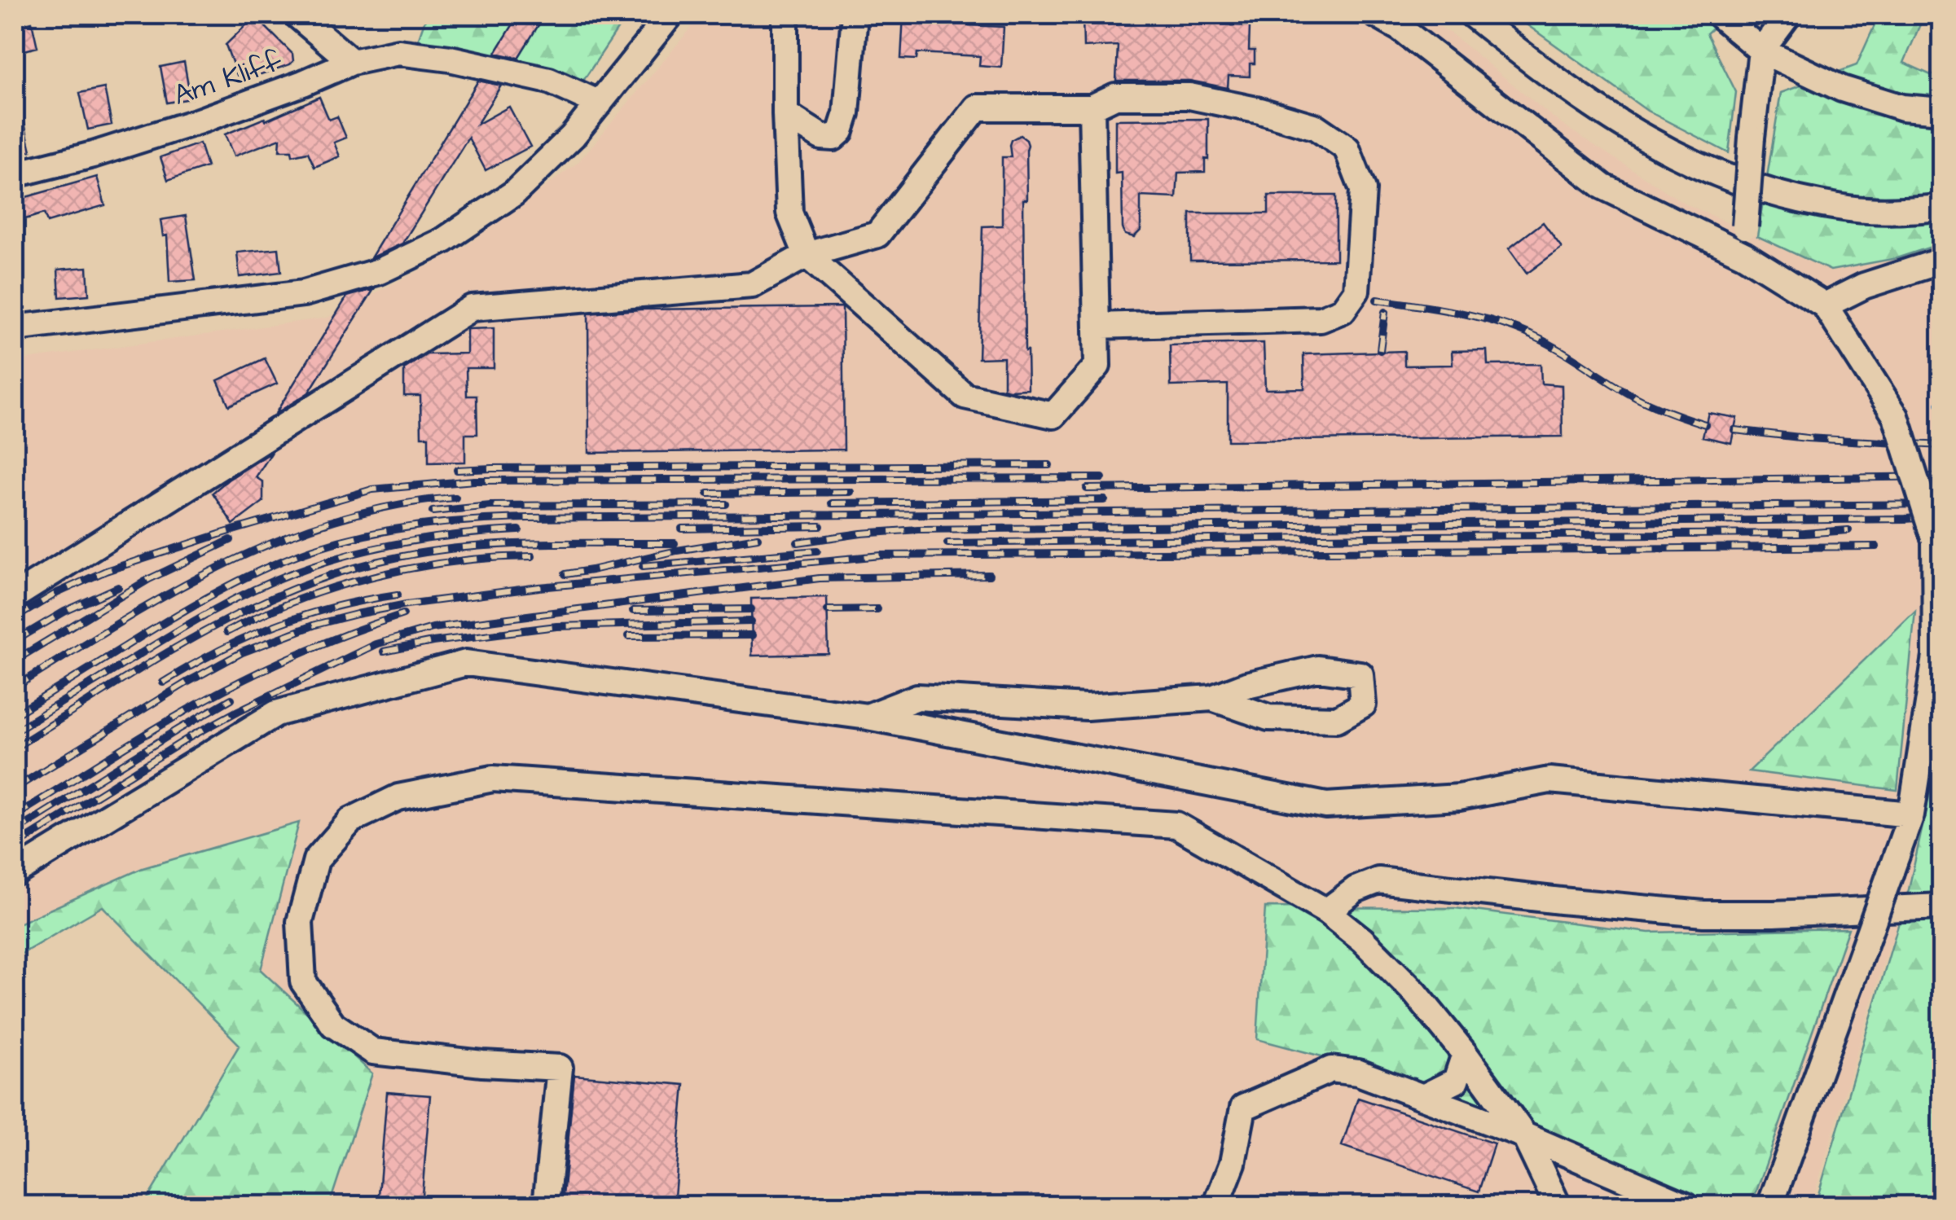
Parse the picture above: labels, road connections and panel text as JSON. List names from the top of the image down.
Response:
{
  "streets": {
    "street": ["Am Kliff"]
  }
}
